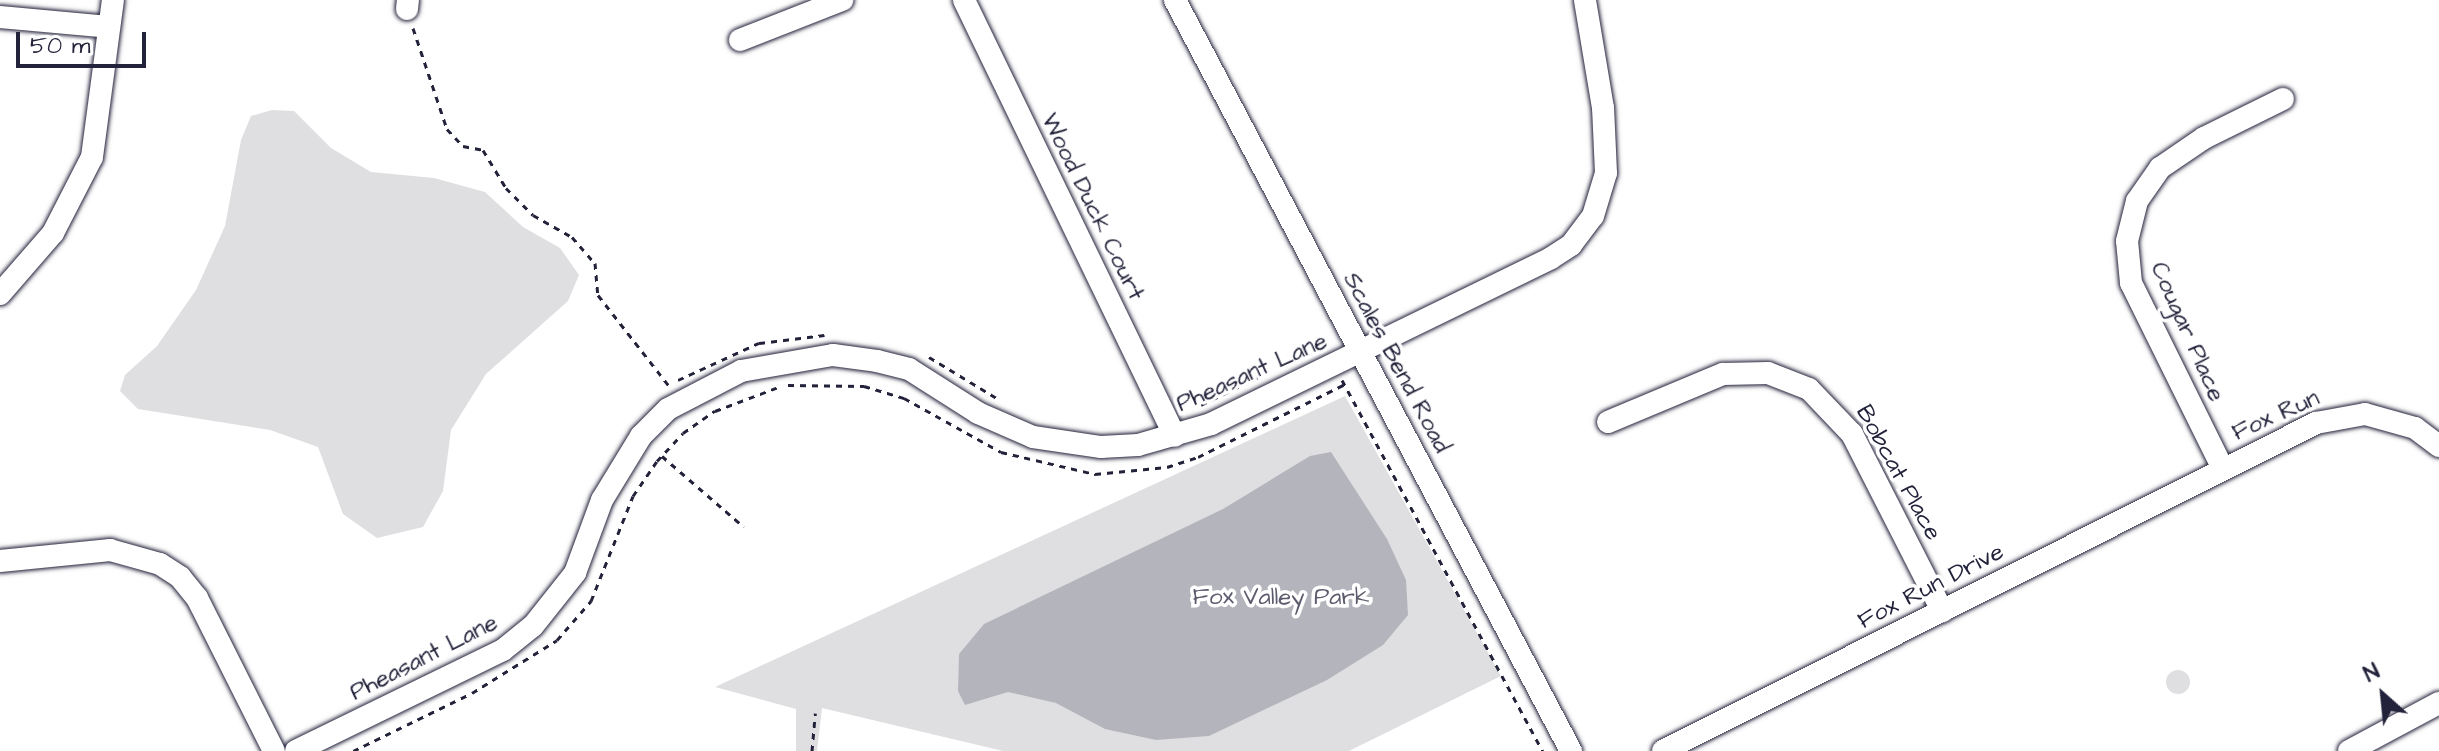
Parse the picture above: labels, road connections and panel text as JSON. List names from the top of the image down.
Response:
{
  "streets": {
    "street": [
      "Wood Duck Court",
      "Cougar Place",
      "Scales Bend Road",
      "Pheasant Lane",
      "Fox Run",
      "Bobcat Place",
      "Fox Run Drive"
    ]
  },
  "crossings": [
    ["Wood Duck Court", "Pheasant Lane"],
    ["Cougar Place", "Fox Run"],
    ["Cougar Place", "Fox Run Drive"],
    ["Scales Bend Road", "Pheasant Lane"],
    ["Fox Run", "Fox Run Drive"],
    ["Bobcat Place", "Fox Run Drive"]
  ],
  "parks": ["Fox Valley Park"],
  "scale_bar": "50 m",
  "north": "top left"
}
